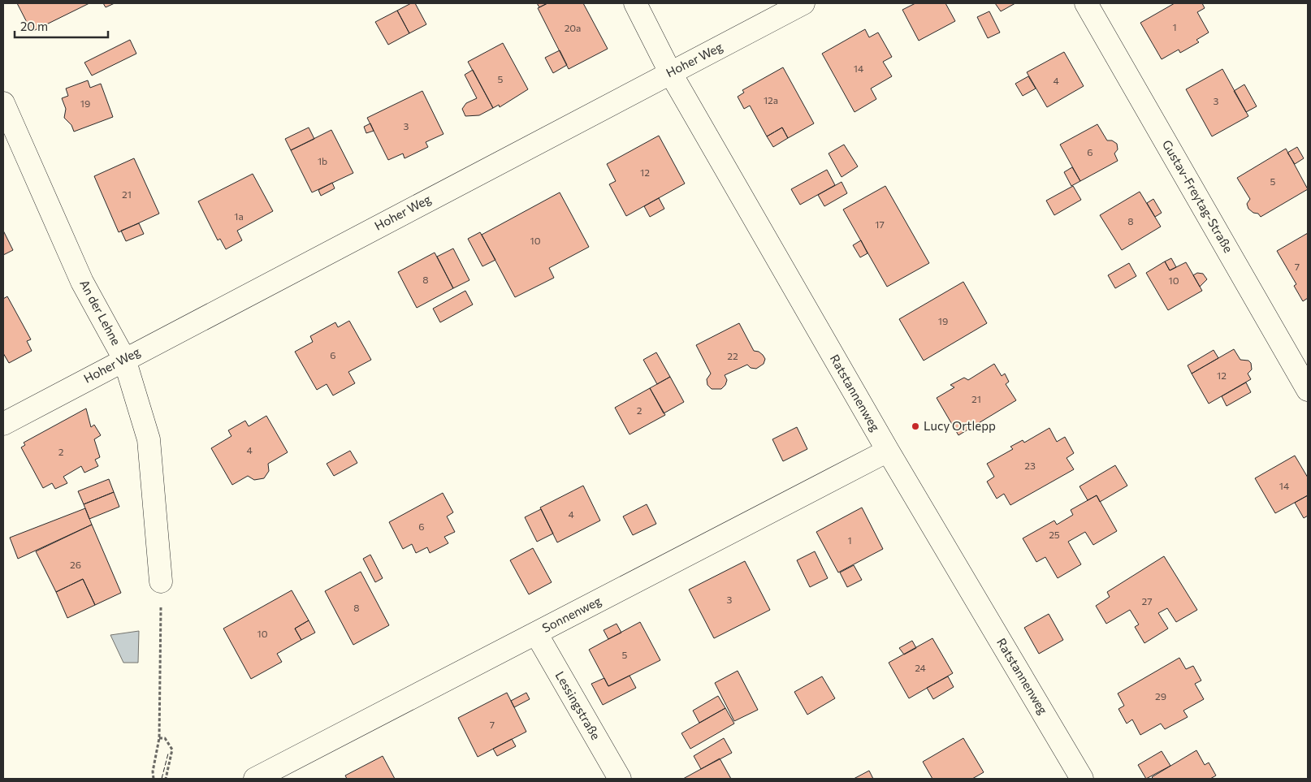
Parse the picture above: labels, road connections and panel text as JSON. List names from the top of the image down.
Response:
{
  "streets": {
    "street": [
      "Hoher Weg",
      "Gustav-Freytag-Straße",
      "An der Lehne",
      "Ratstannenweg",
      "Sonnenweg",
      "Lessingstraße"
    ]
  },
  "crossings": [
    ["Hoher Weg", "An der Lehne"],
    ["Hoher Weg", "Ratstannenweg"],
    ["Ratstannenweg", "Sonnenweg"],
    ["Sonnenweg", "Lessingstraße"]
  ],
  "places": ["Lucy Ortlepp"],
  "house_numbers": [
    "1",
    "20a",
    "14",
    "5",
    "4",
    "12a",
    "3",
    "19",
    "3",
    "6",
    "1b",
    "12",
    "5",
    "21",
    "1a",
    "8",
    "17",
    "10",
    "7",
    "8",
    "10",
    "19",
    "6",
    "22",
    "12",
    "21",
    "2",
    "4",
    "2",
    "23",
    "14",
    "4",
    "6",
    "25",
    "1",
    "26",
    "3",
    "27",
    "8",
    "10",
    "5",
    "24",
    "29",
    "7"
  ],
  "scale_bar": "20 m"
}
